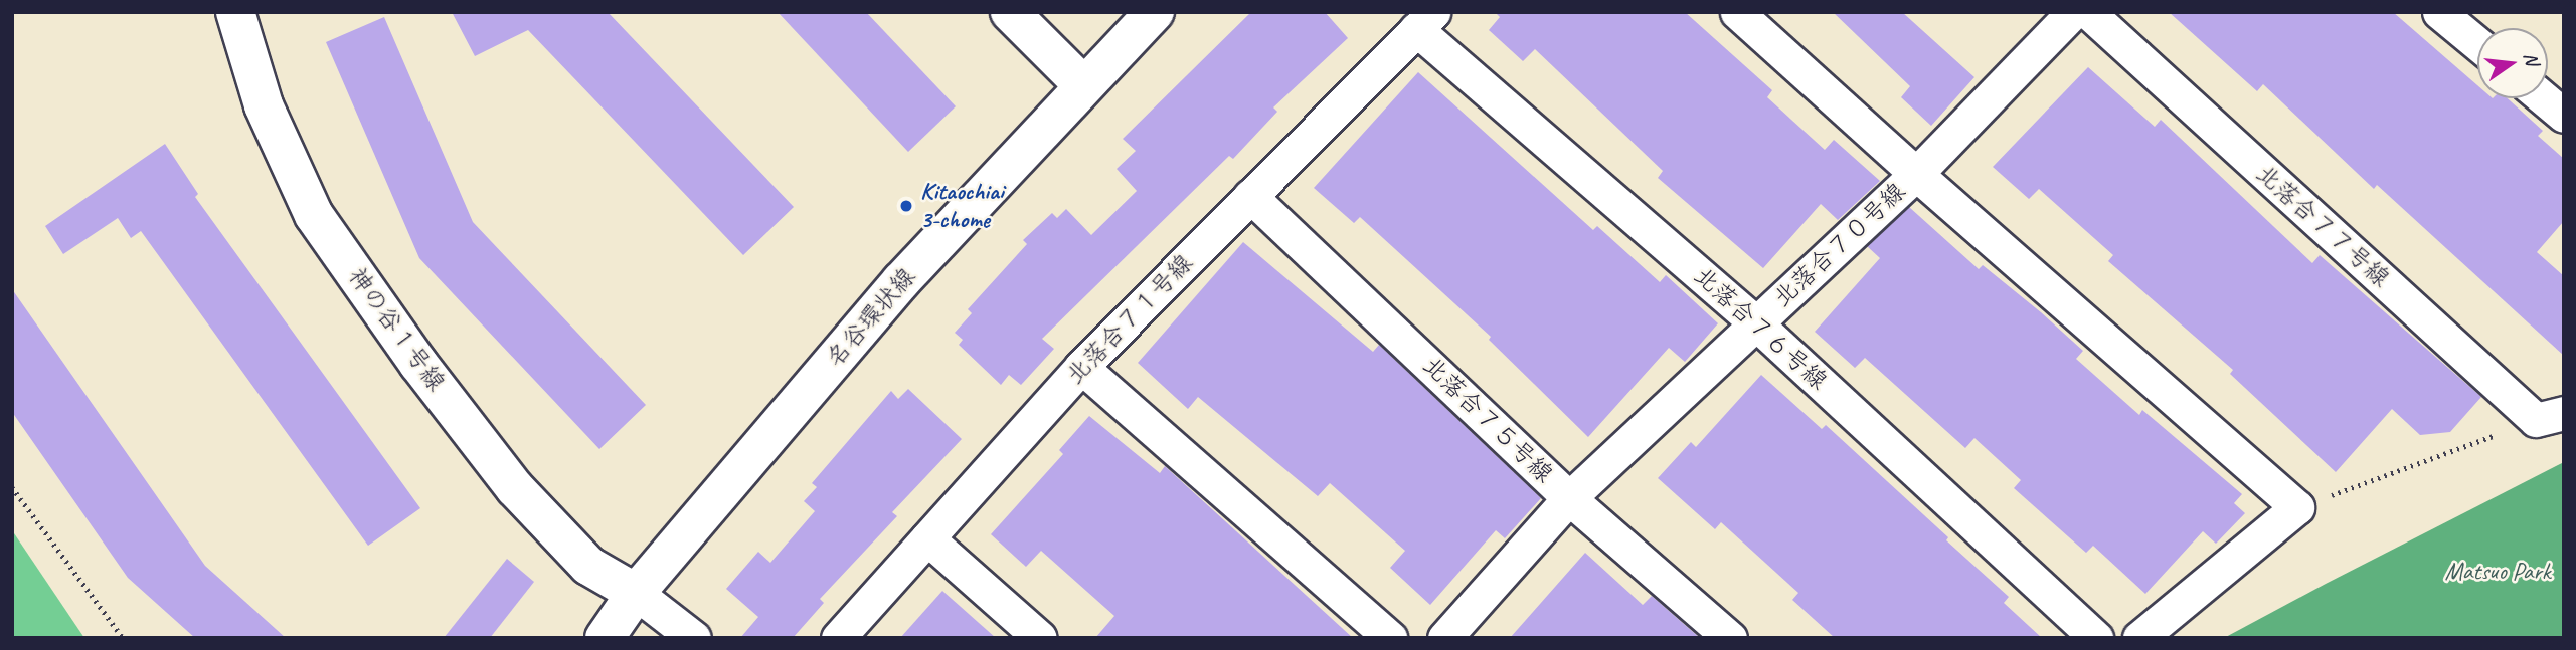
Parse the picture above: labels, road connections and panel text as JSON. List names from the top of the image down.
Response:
{
  "streets": {
    "street": [
      "北落合７７号線",
      "北落合７０号線",
      "名谷環状線",
      "北落合７１号線",
      "北落合７６号線",
      "神の谷１号線",
      "北落合７５号線"
    ]
  },
  "crossings": [
    ["北落合７０号線", "北落合７６号線"],
    ["北落合７０号線", "北落合７５号線"],
    ["名谷環状線", "神の谷１号線"],
    ["北落合７１号線", "北落合７６号線"],
    ["北落合７１号線", "北落合７５号線"]
  ],
  "parks": ["Matsuo Park"],
  "places": ["Kitaochiai 3-chome"],
  "north": "right"
}
